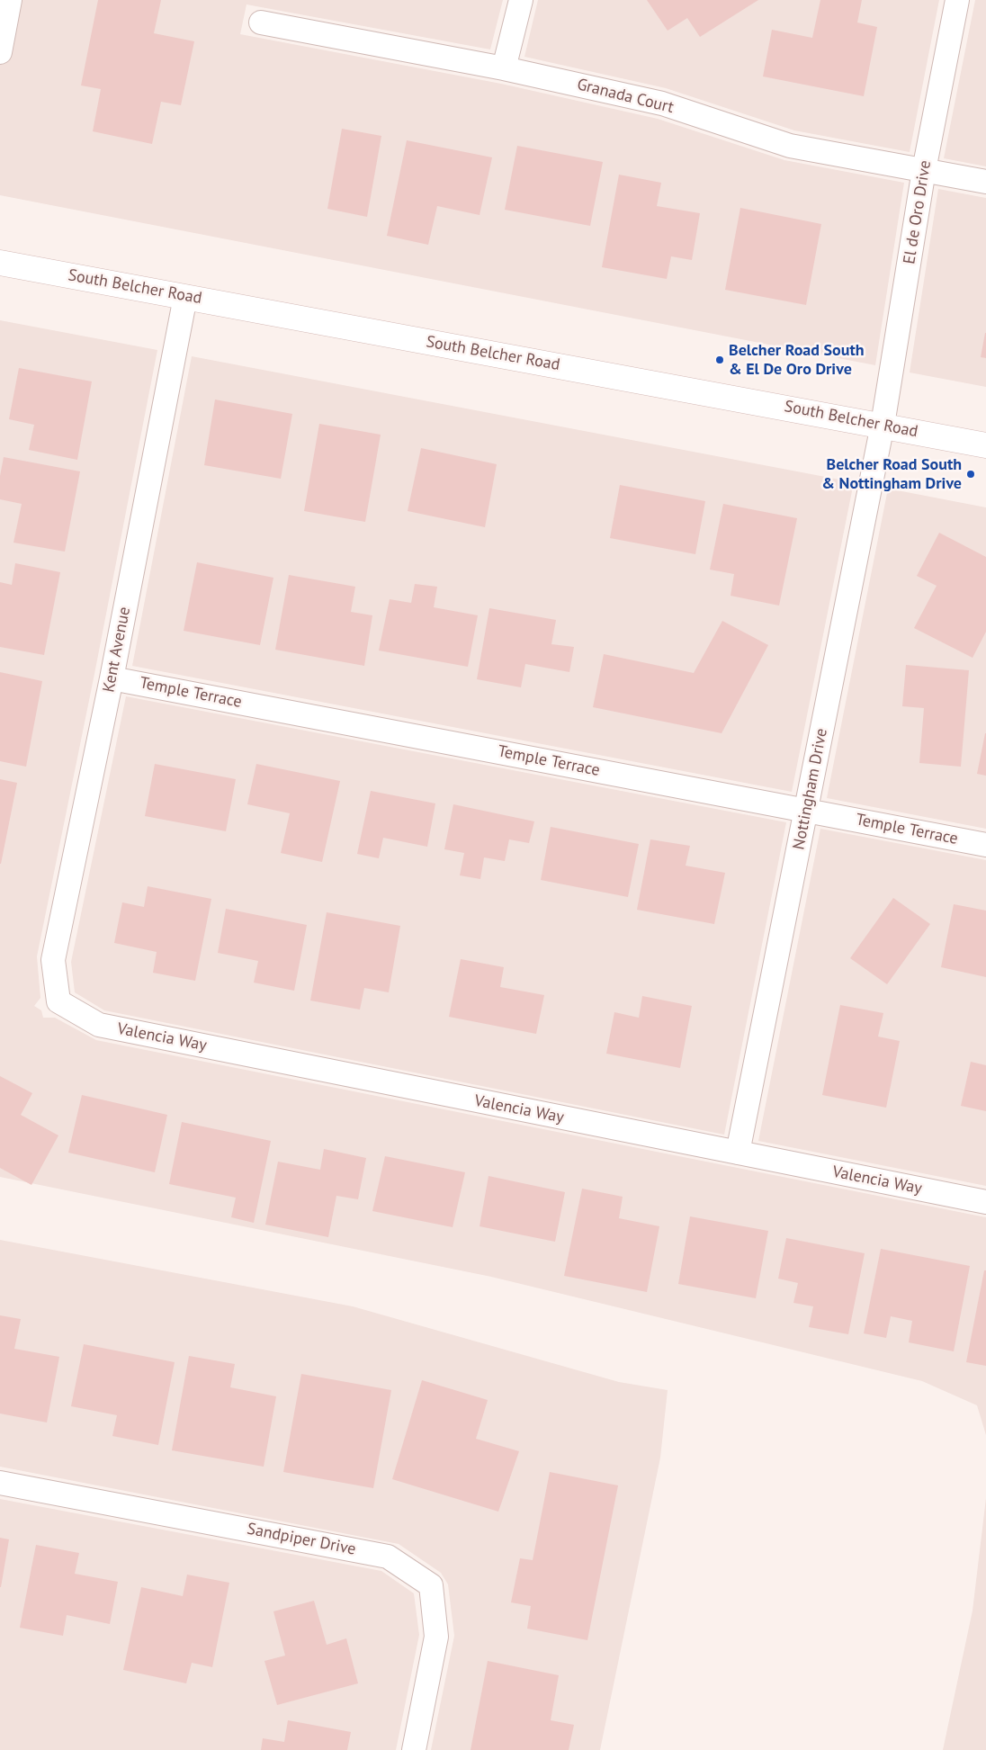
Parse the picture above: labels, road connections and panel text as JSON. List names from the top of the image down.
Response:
{
  "streets": {
    "main road": ["South Belcher Road"],
    "street": [
      "Granada Court",
      "El de Oro Drive",
      "Kent Avenue",
      "Temple Terrace",
      "Nottingham Drive",
      "Valencia Way",
      "Sandpiper Drive"
    ]
  },
  "crossings": [
    ["Granada Court", "El de Oro Drive"],
    ["El de Oro Drive", "South Belcher Road"],
    ["El de Oro Drive", "Nottingham Drive"],
    ["South Belcher Road", "Kent Avenue"],
    ["South Belcher Road", "Nottingham Drive"],
    ["Kent Avenue", "Temple Terrace"],
    ["Kent Avenue", "Valencia Way"],
    ["Temple Terrace", "Nottingham Drive"],
    ["Nottingham Drive", "Valencia Way"]
  ],
  "places": ["Belcher Road South & El De Oro Drive", "Belcher Road South & Nottingham Drive"]
}
